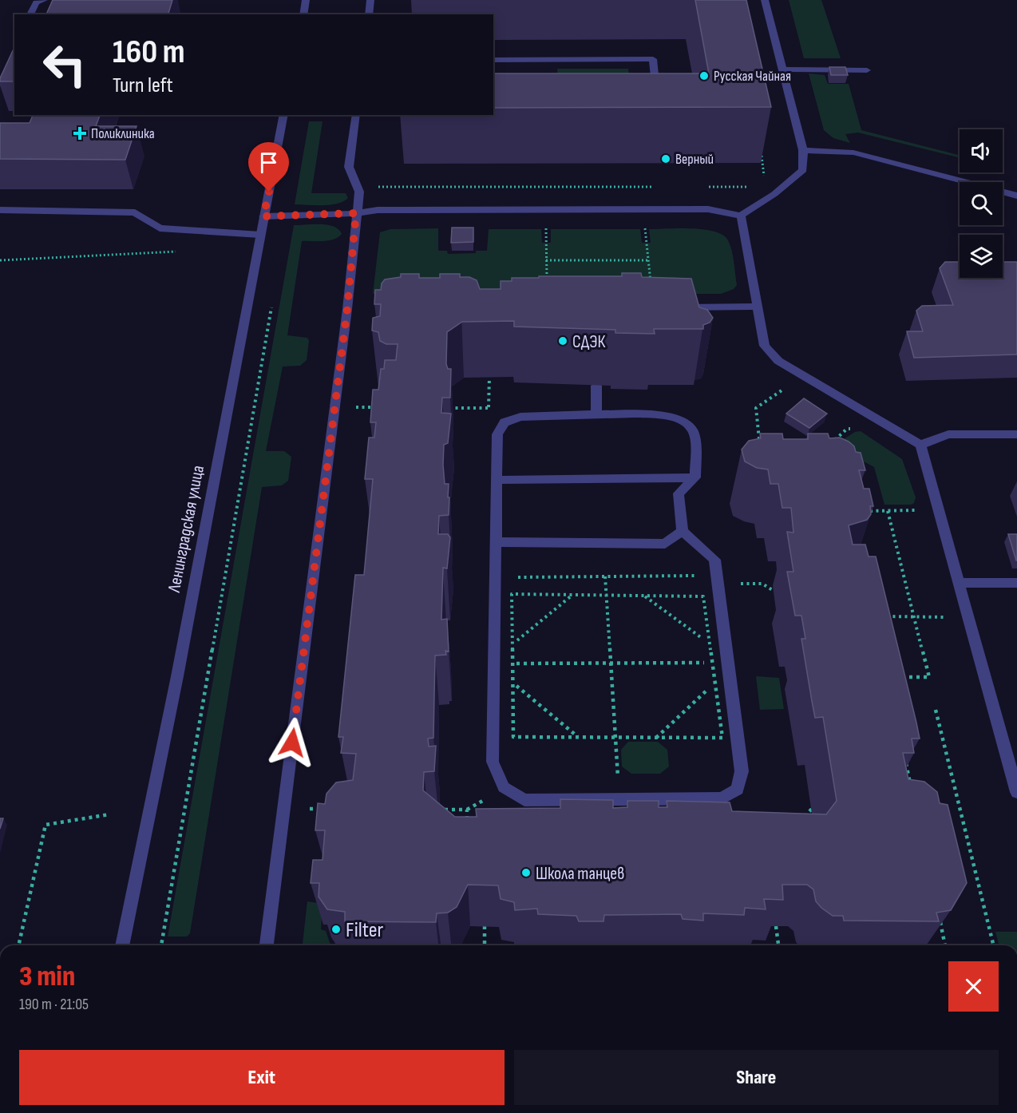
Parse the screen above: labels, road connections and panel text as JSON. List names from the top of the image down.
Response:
{
  "streets": {
    "street": ["Ленинградская улица"]
  },
  "places": {
    "other": [
      "Русская Чайная",
      "Верный",
      "СДЭК",
      "Школа танцев",
      "Filter"
    ],
    "health": ["Поликлиника"]
  },
  "page": {
    "turn": ["160 m", "Turn left"],
    "heading": ["3 min", "190 m · 21:05"],
    "buttons": ["Exit", "Share"]
  }
}
